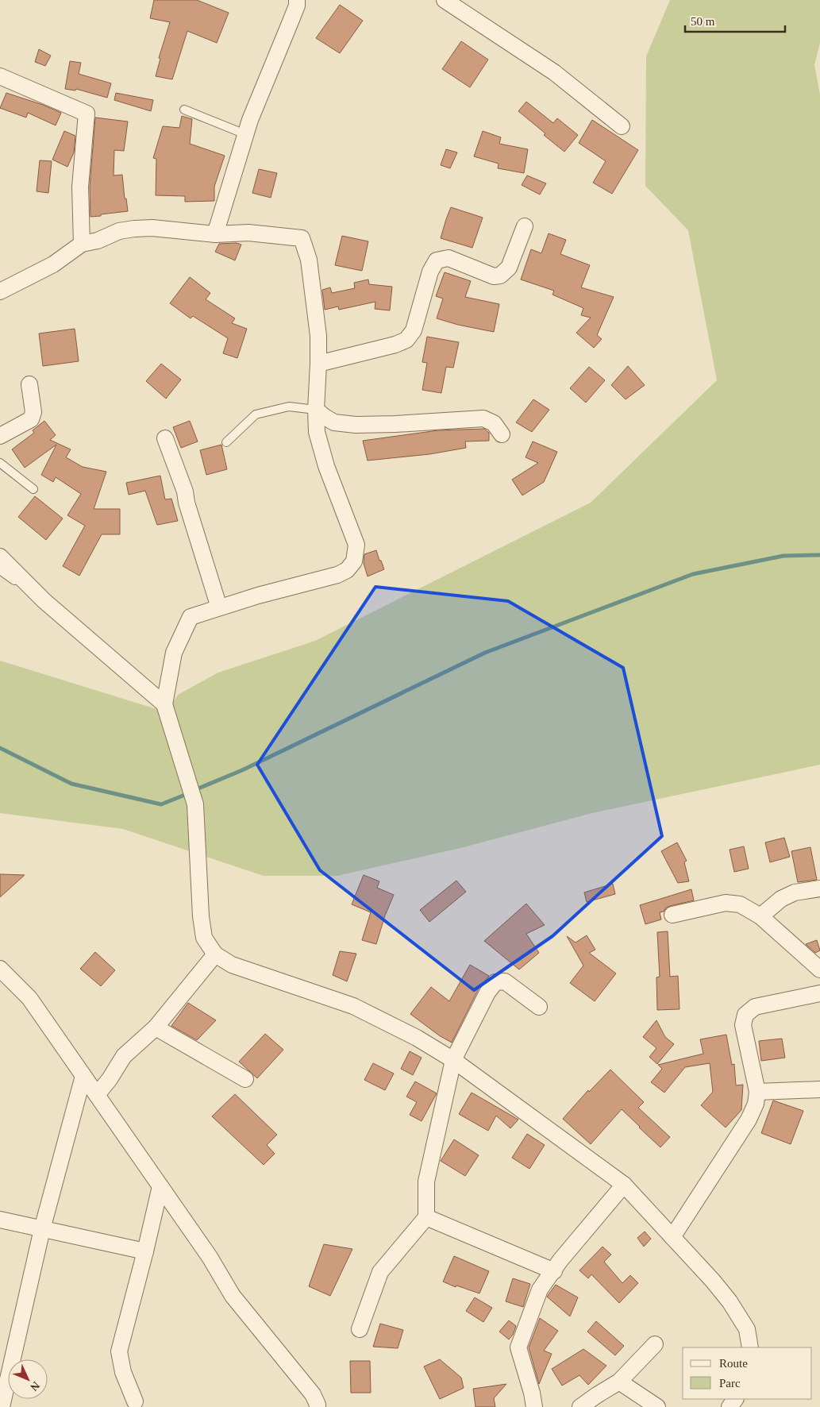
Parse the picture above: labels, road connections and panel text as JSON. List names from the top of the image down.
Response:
{
  "legend": ["Route", "Parc"],
  "scale_bar": "50 m",
  "north": "bottom right"
}
